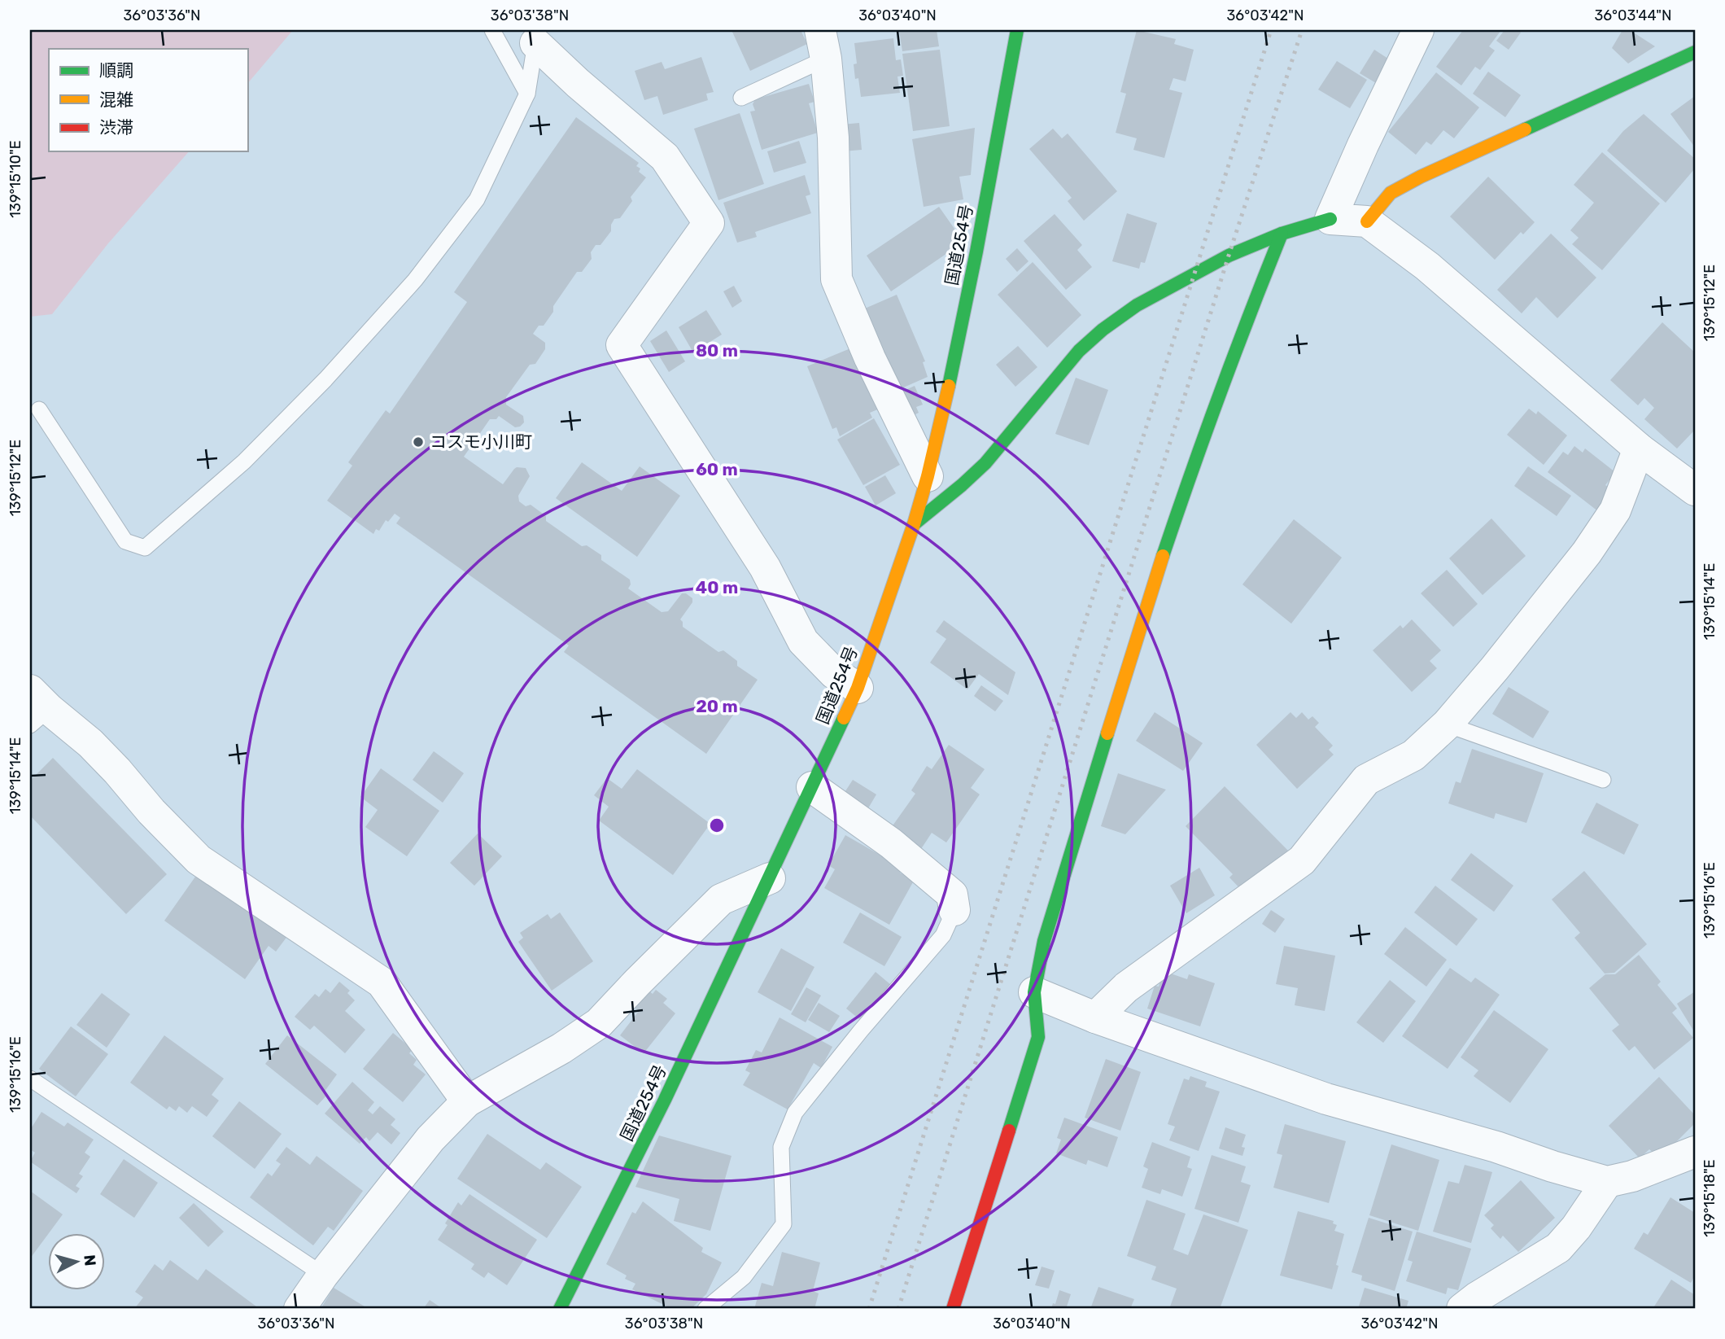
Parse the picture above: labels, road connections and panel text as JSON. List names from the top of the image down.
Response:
{
  "streets": {
    "main road": ["国道254号"]
  },
  "places": ["コスモ小川町"],
  "legend": ["順調", "混雑", "渋滞"],
  "north": "right",
  "coordinates": [
    "36°03'36\"N",
    "36°03'38\"N",
    "36°03'40\"N",
    "36°03'42\"N",
    "36°03'44\"N",
    "139°15'10\"E",
    "139°15'12\"E",
    "139°15'14\"E",
    "139°15'16\"E",
    "139°15'18\"E"
  ],
  "rings": [
    "80 m",
    "60 m",
    "40 m",
    "20 m"
  ]
}
